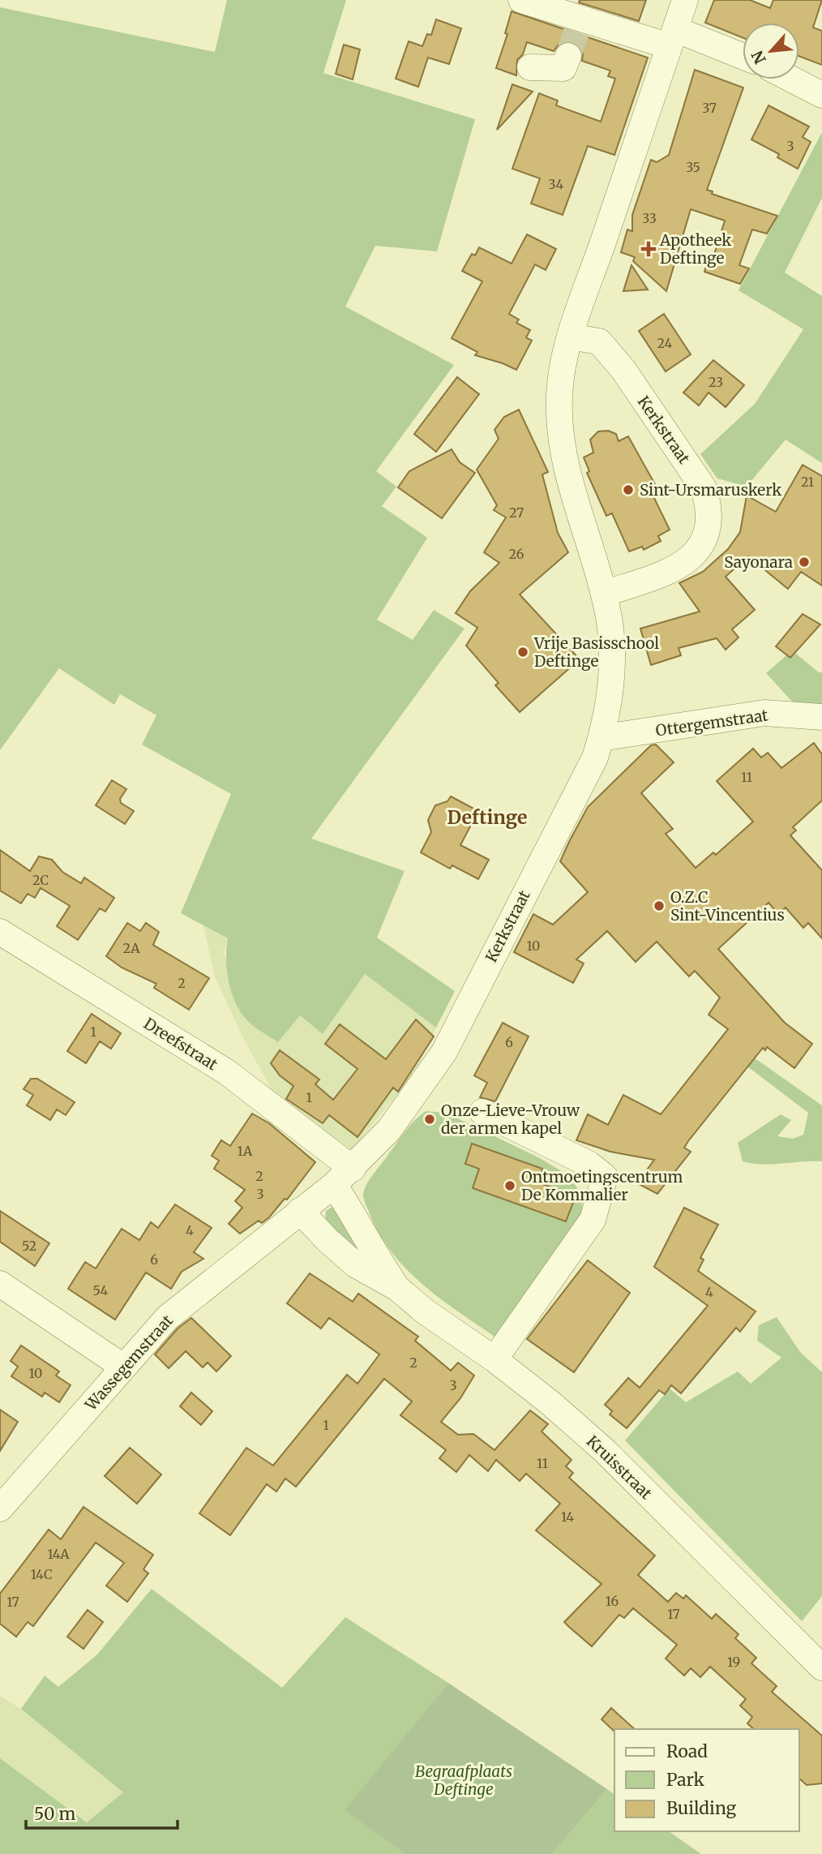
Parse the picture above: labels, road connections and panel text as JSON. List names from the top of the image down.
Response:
{
  "streets": {
    "street": [
      "Kerkstraat",
      "Ottergemstraat",
      "Dreefstraat",
      "Wassegemstraat",
      "Kruisstraat"
    ]
  },
  "crossings": [
    ["Kerkstraat", "Ottergemstraat"],
    ["Kerkstraat", "Dreefstraat"],
    ["Kerkstraat", "Wassegemstraat"],
    ["Kerkstraat", "Kruisstraat"],
    ["Dreefstraat", "Kruisstraat"],
    ["Wassegemstraat", "Kruisstraat"]
  ],
  "districts": ["Deftinge"],
  "parks": ["Begraafplaats Deftinge"],
  "places": {
    "health": ["Apotheek Deftinge"],
    "other": [
      "Sint-Ursmaruskerk",
      "Sayonara",
      "Vrije Basisschool Deftinge",
      "O.Z.C Sint-Vincentius",
      "Onze-Lieve-Vrouw der armen kapel",
      "Ontmoetingscentrum De Kommalier"
    ]
  },
  "house_numbers": [
    "37",
    "3",
    "35",
    "34",
    "33",
    "24",
    "23",
    "21",
    "27",
    "26",
    "11",
    "2C",
    "10",
    "2A",
    "2",
    "1",
    "6",
    "1",
    "1A",
    "2",
    "3",
    "4",
    "52",
    "6",
    "54",
    "4",
    "2",
    "10",
    "3",
    "1",
    "11",
    "14",
    "14A",
    "14C",
    "16",
    "17",
    "17",
    "19"
  ],
  "legend": ["Road", "Park", "Building"],
  "scale_bar": "50 m",
  "north": "bottom left"
}
